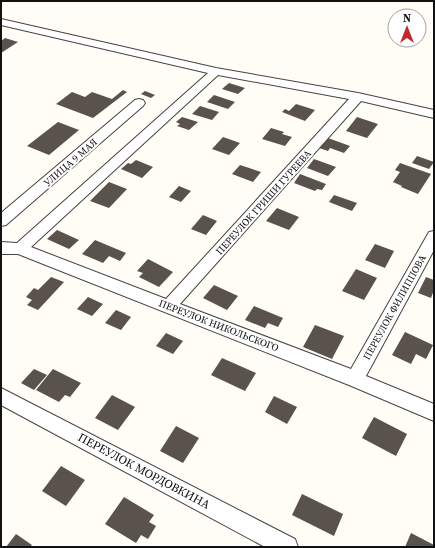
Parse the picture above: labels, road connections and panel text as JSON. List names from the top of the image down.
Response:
{
  "streets": {
    "street": [
      "УЛИЦА 9 МАЯ",
      "ПЕРЕУЛОК ГРИШИ ГУРЕЕВА",
      "ПЕРЕУЛОК ФИЛИППОВА",
      "ПЕРЕУЛОК НИКОЛЬСКОГО",
      "ПЕРЕУЛОК МОРДОВКИНА"
    ]
  },
  "crossings": [
    ["ПЕРЕУЛОК ГРИШИ ГУРЕЕВА", "ПЕРЕУЛОК НИКОЛЬСКОГО"],
    ["ПЕРЕУЛОК ФИЛИППОВА", "ПЕРЕУЛОК НИКОЛЬСКОГО"]
  ],
  "north": "top"
}
